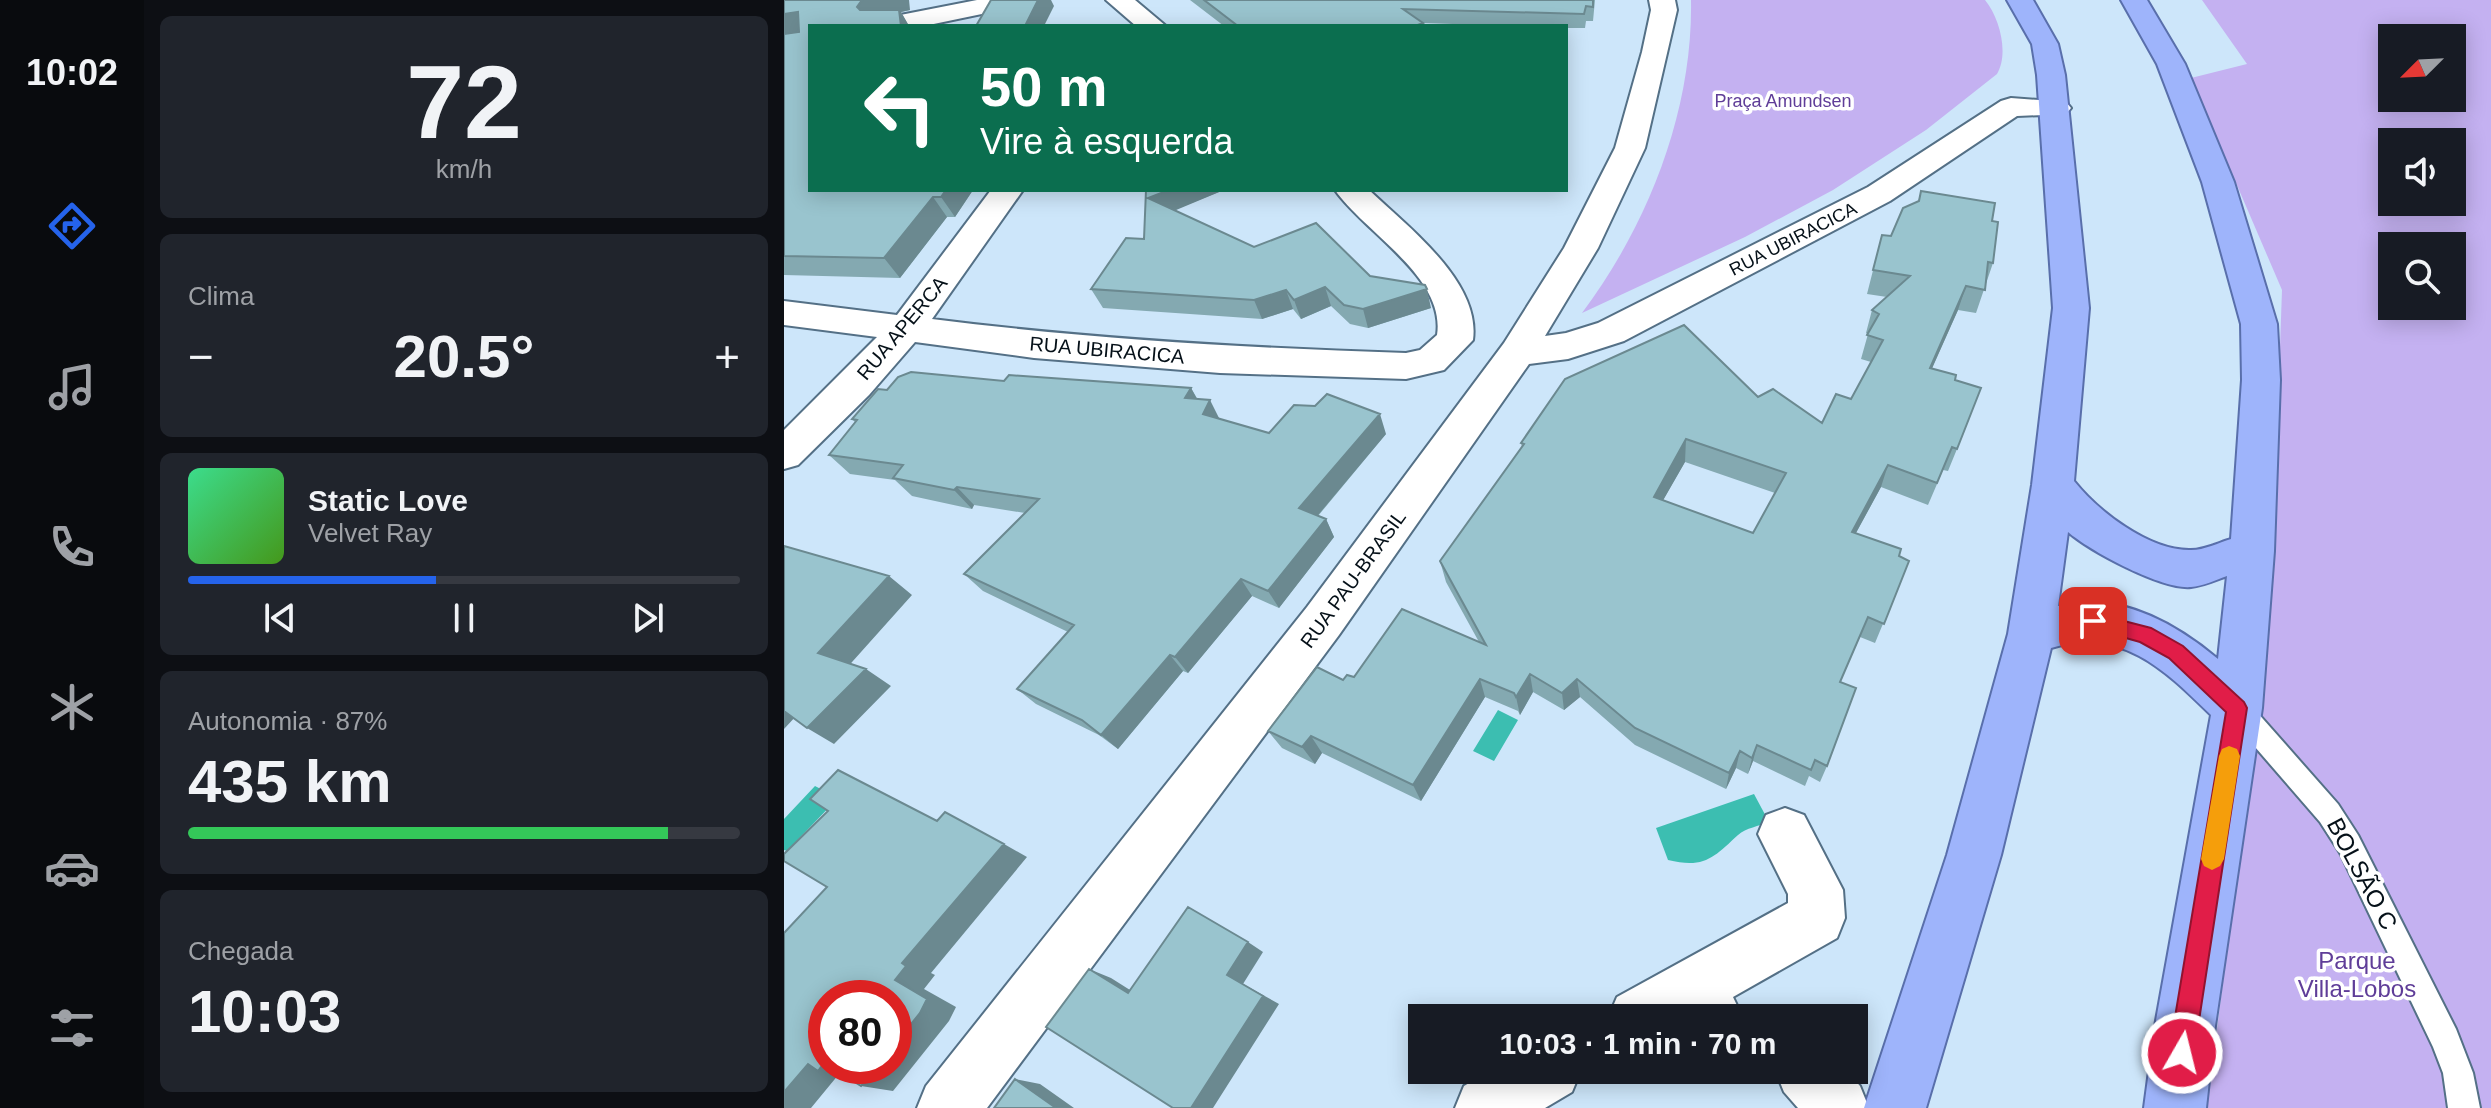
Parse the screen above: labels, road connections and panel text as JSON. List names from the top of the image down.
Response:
{
  "streets": {
    "street": ["RUA UBIRACICA", "RUA APERCA", "RUA PAU-BRASIL"],
    "lane": ["BOLSÃO C"]
  },
  "crossings": [
    ["RUA UBIRACICA", "RUA APERCA"],
    ["RUA UBIRACICA", "RUA PAU-BRASIL"]
  ],
  "parks": ["Praça Amundsen", "Parque Villa-Lobos"],
  "north": "bottom left",
  "page": {
    "tabs": "10:02",
    "tile": [
      ["72", "km/h"],
      "Clima",
      ["Autonomia · 87%", "435 km"],
      ["Chegada", "10:03"]
    ],
    "turn": ["50 m", "Vire à esquerda"],
    "heat": ["−", "20.5°", "+"],
    "song": ["Static Love", "Velvet Ray"],
    "limit": "80",
    "trip": "10:03 · 1 min · 70 m"
  }
}
